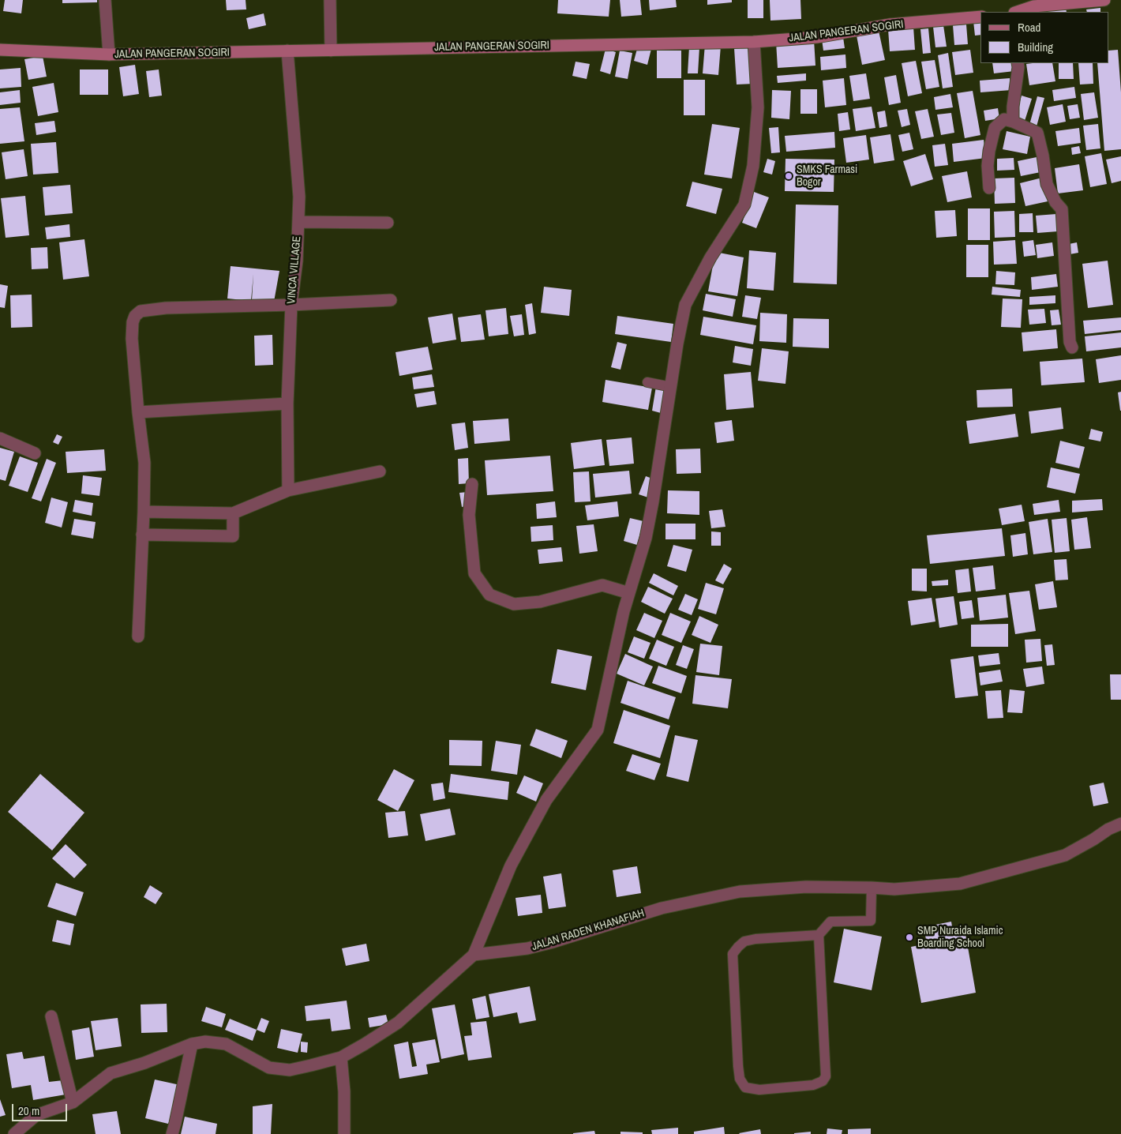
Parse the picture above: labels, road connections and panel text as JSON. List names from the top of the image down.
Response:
{
  "streets": {
    "street": ["JALAN PANGERAN SOGIRI", "VINCA VILLAGE", "JALAN RADEN KHANAFIAH"]
  },
  "crossings": [
    ["JALAN PANGERAN SOGIRI", "VINCA VILLAGE"]
  ],
  "places": ["SMKS Farmasi Bogor", "SMP Nuraida Islamic Boarding School"],
  "legend": ["Road", "Building"],
  "scale_bar": "20 m"
}
